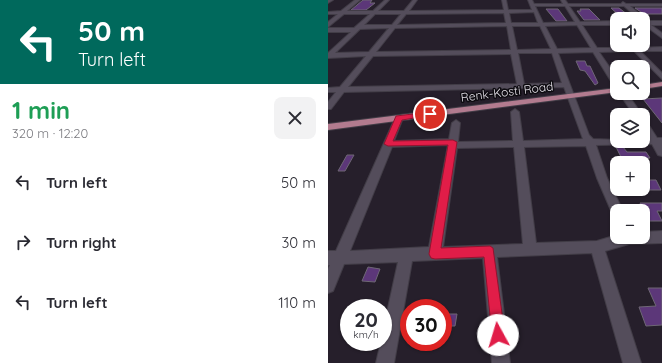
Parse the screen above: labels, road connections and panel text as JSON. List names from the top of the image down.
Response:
{
  "streets": {
    "main road": ["Renk-Kosti Road"]
  },
  "page": {
    "turn": ["50 m", "Turn left"],
    "map_buttons": ["+", "−"],
    "heading": ["1 min", "320 m · 12:20"],
    "list": [
      {
        "name": "Turn left",
        "value": "50 m"
      },
      {
        "name": "Turn right",
        "value": "30 m"
      },
      {
        "name": "Turn left",
        "value": "110 m"
      }
    ],
    "speed": "20 km/h",
    "limit": "30"
  }
}
